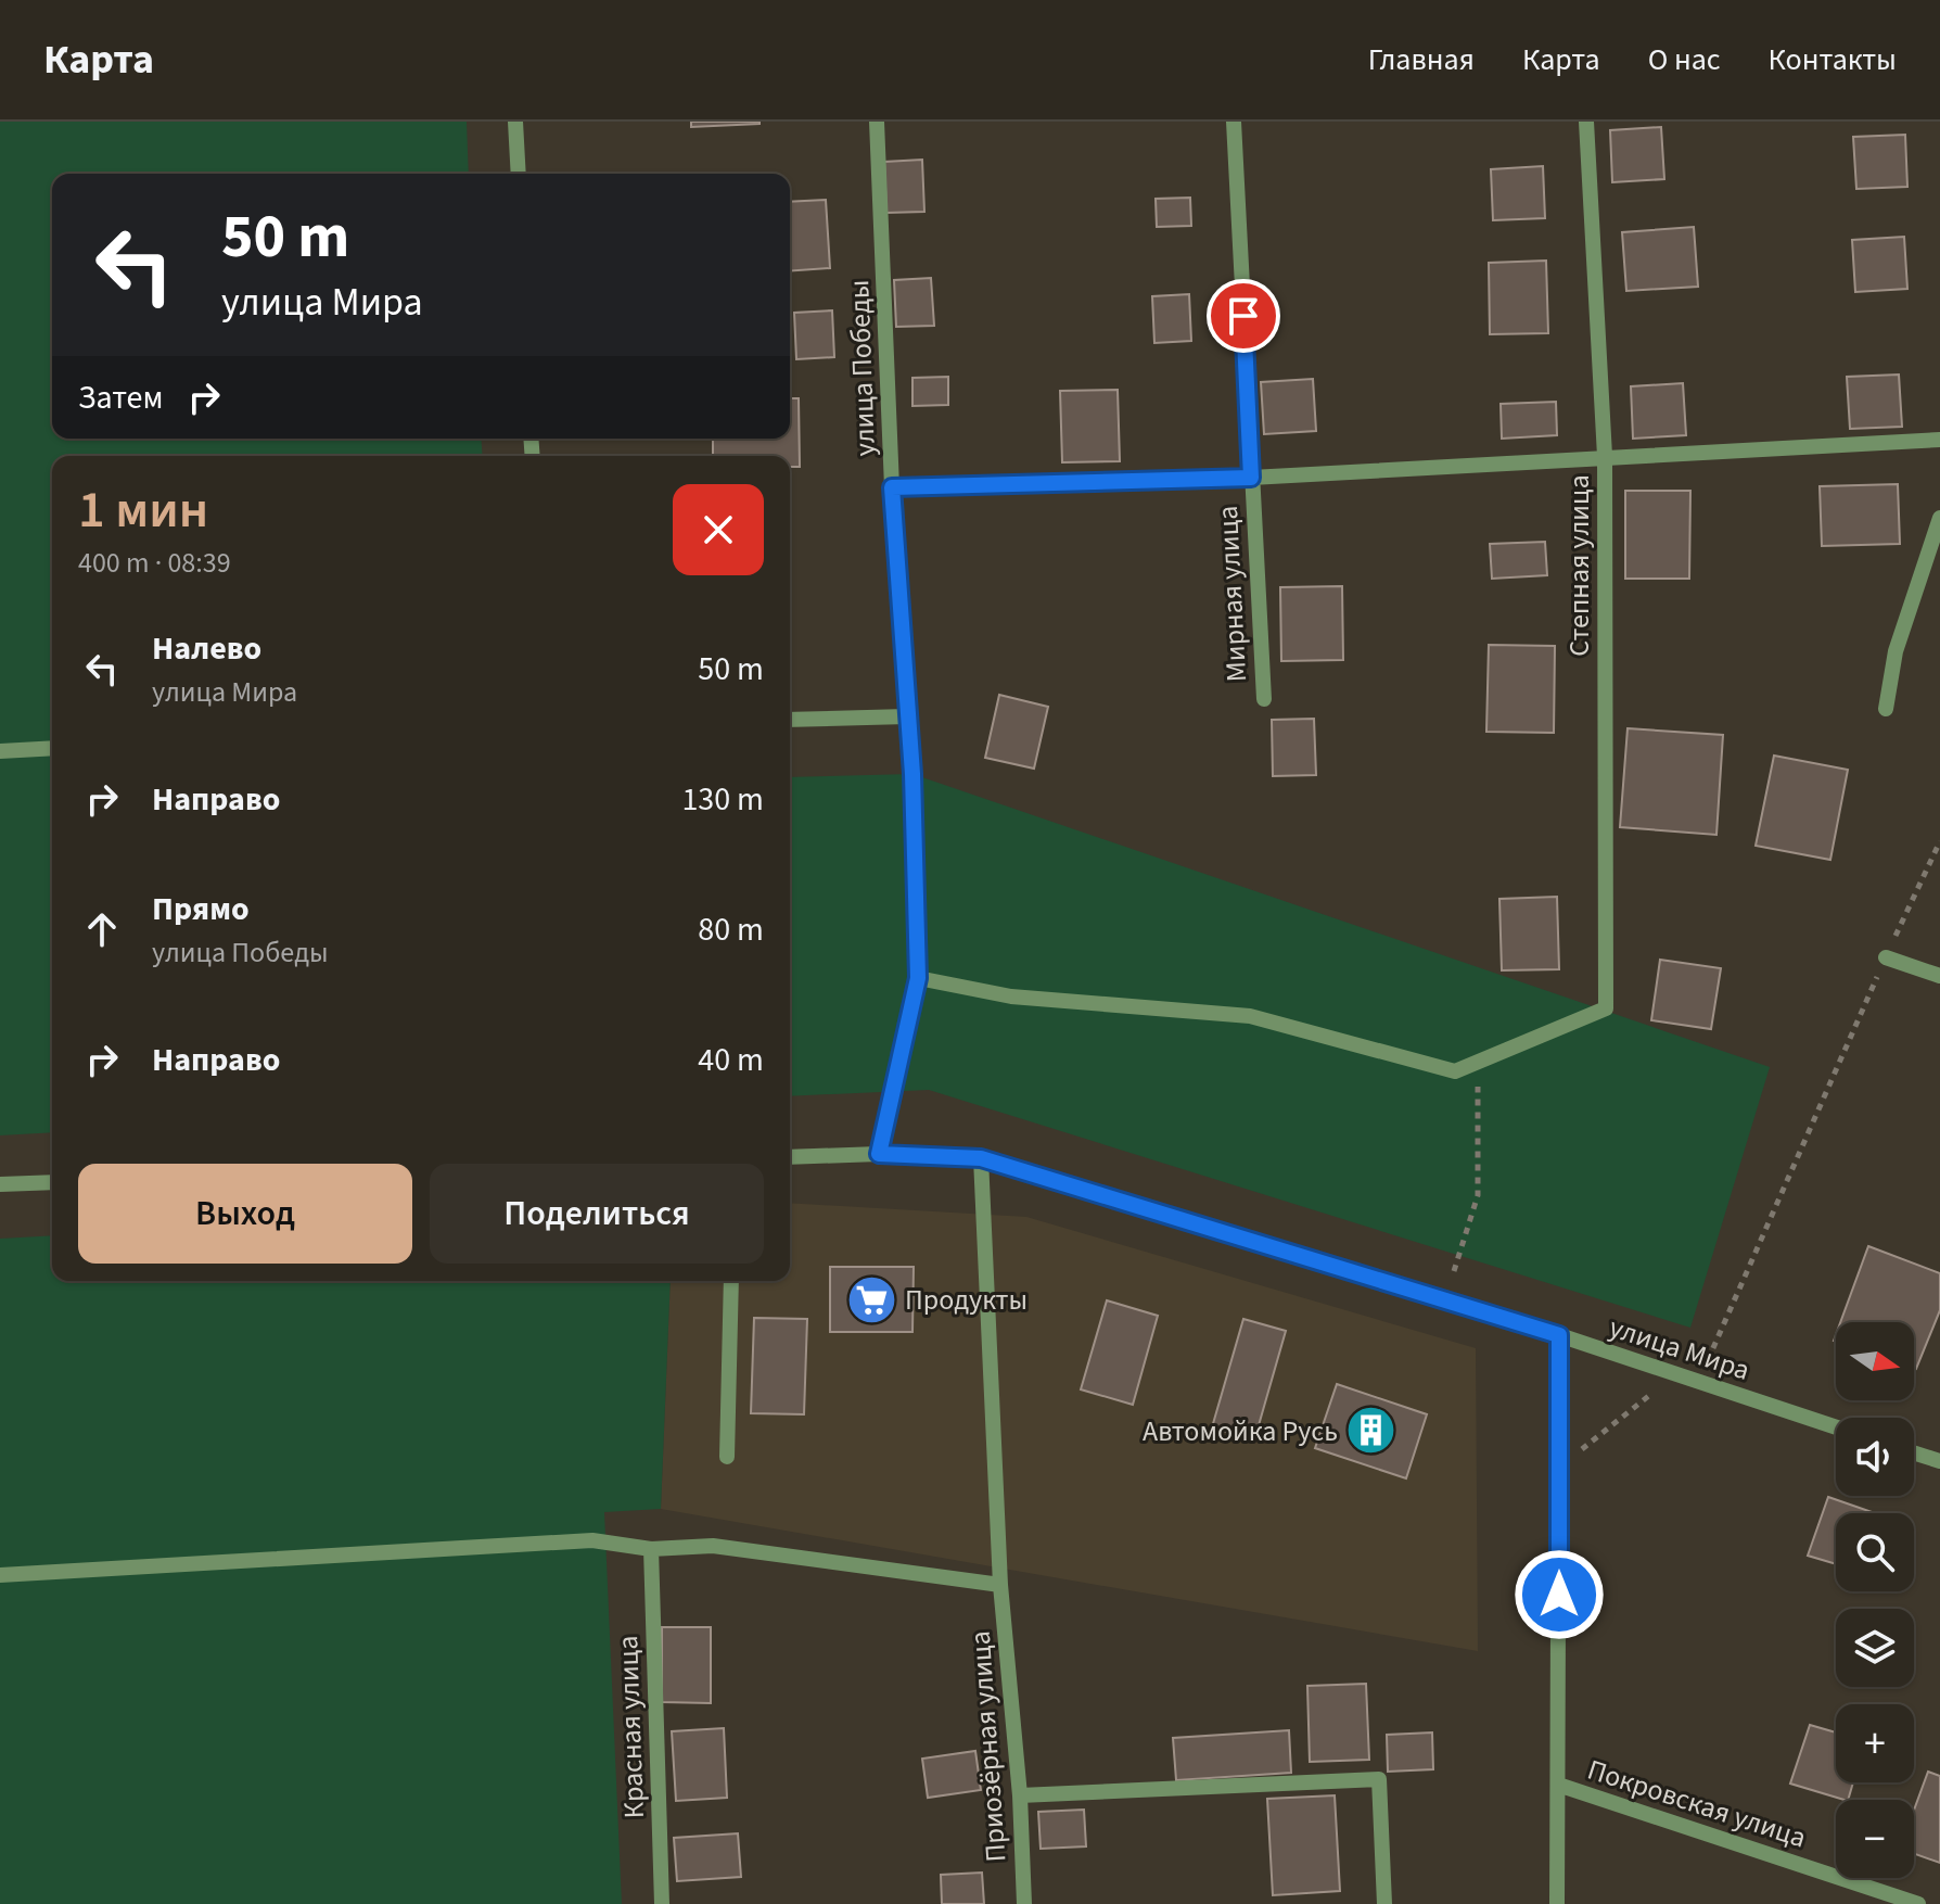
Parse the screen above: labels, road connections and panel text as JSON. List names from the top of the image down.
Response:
{
  "streets": {
    "street": [
      "улица Победы",
      "Степная улица",
      "Мирная улица",
      "улица Мира",
      "Красная улица",
      "Приозёрная улица",
      "Покровская улица"
    ]
  },
  "crossings": [
    ["улица Победы", "улица Мира"],
    ["улица Мира", "Приозёрная улица"]
  ],
  "places": {
    "supermarket": ["Продукты"],
    "building": ["Автомойка Русь"]
  },
  "north": "right",
  "page": {
    "header": "Карта",
    "nav": [
      "Главная",
      "Карта",
      "О нас",
      "Контакты"
    ],
    "turn": ["50 m", "улица Мира"],
    "then": "Затем",
    "heading": ["1 мин", "400 m · 08:39"],
    "list": [
      {
        "name": "Налево",
        "note": "улица Мира",
        "value": "50 m"
      },
      {
        "name": "Направо",
        "value": "130 m"
      },
      {
        "name": "Прямо",
        "note": "улица Победы",
        "value": "80 m"
      },
      {
        "name": "Направо",
        "value": "40 m"
      }
    ],
    "buttons": ["Выход", "Поделиться"],
    "map_buttons": ["+", "−"]
  }
}
